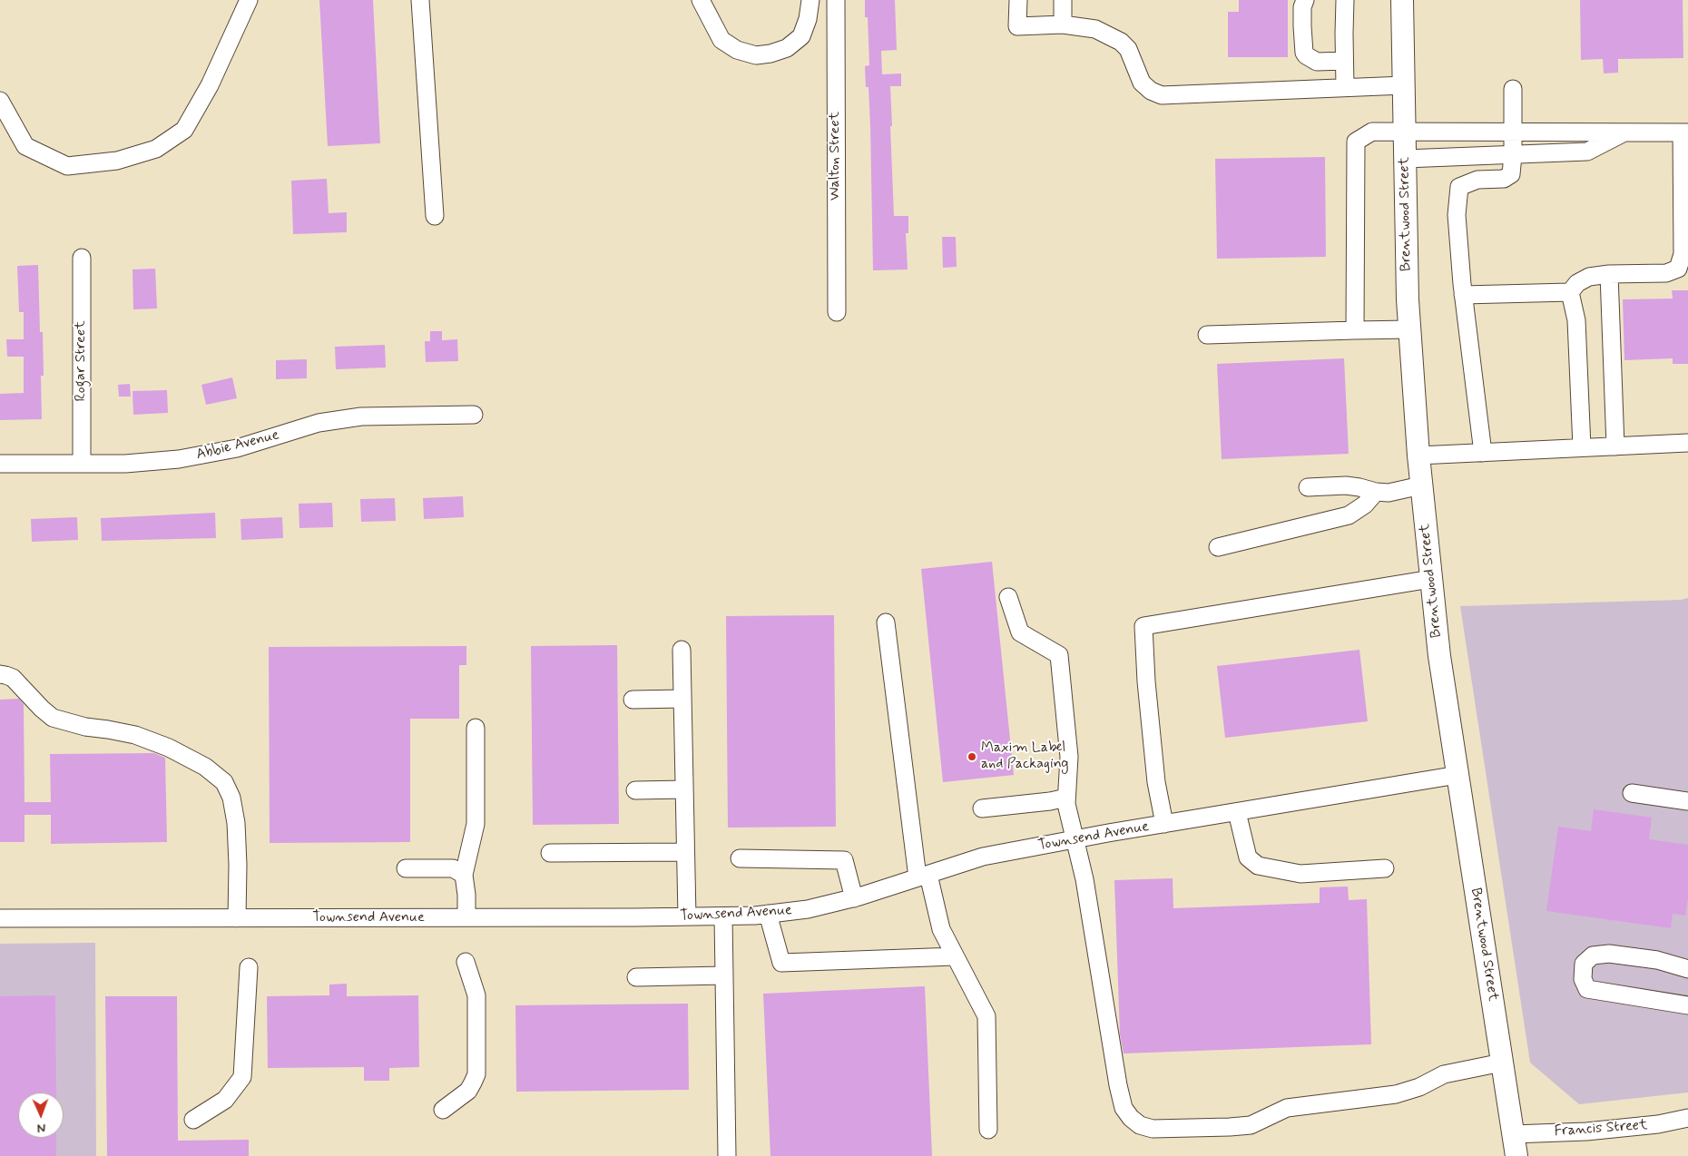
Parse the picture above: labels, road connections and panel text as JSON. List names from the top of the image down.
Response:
{
  "streets": {
    "main road": ["Brentwood Street"],
    "street": [
      "Walton Street",
      "Rogar Street",
      "Abbie Avenue",
      "Townsend Avenue",
      "Francis Street"
    ]
  },
  "crossings": [
    ["Brentwood Street", "Townsend Avenue"],
    ["Brentwood Street", "Francis Street"],
    ["Rogar Street", "Abbie Avenue"]
  ],
  "places": ["Maxim Label and Packaging"],
  "north": "bottom"
}
